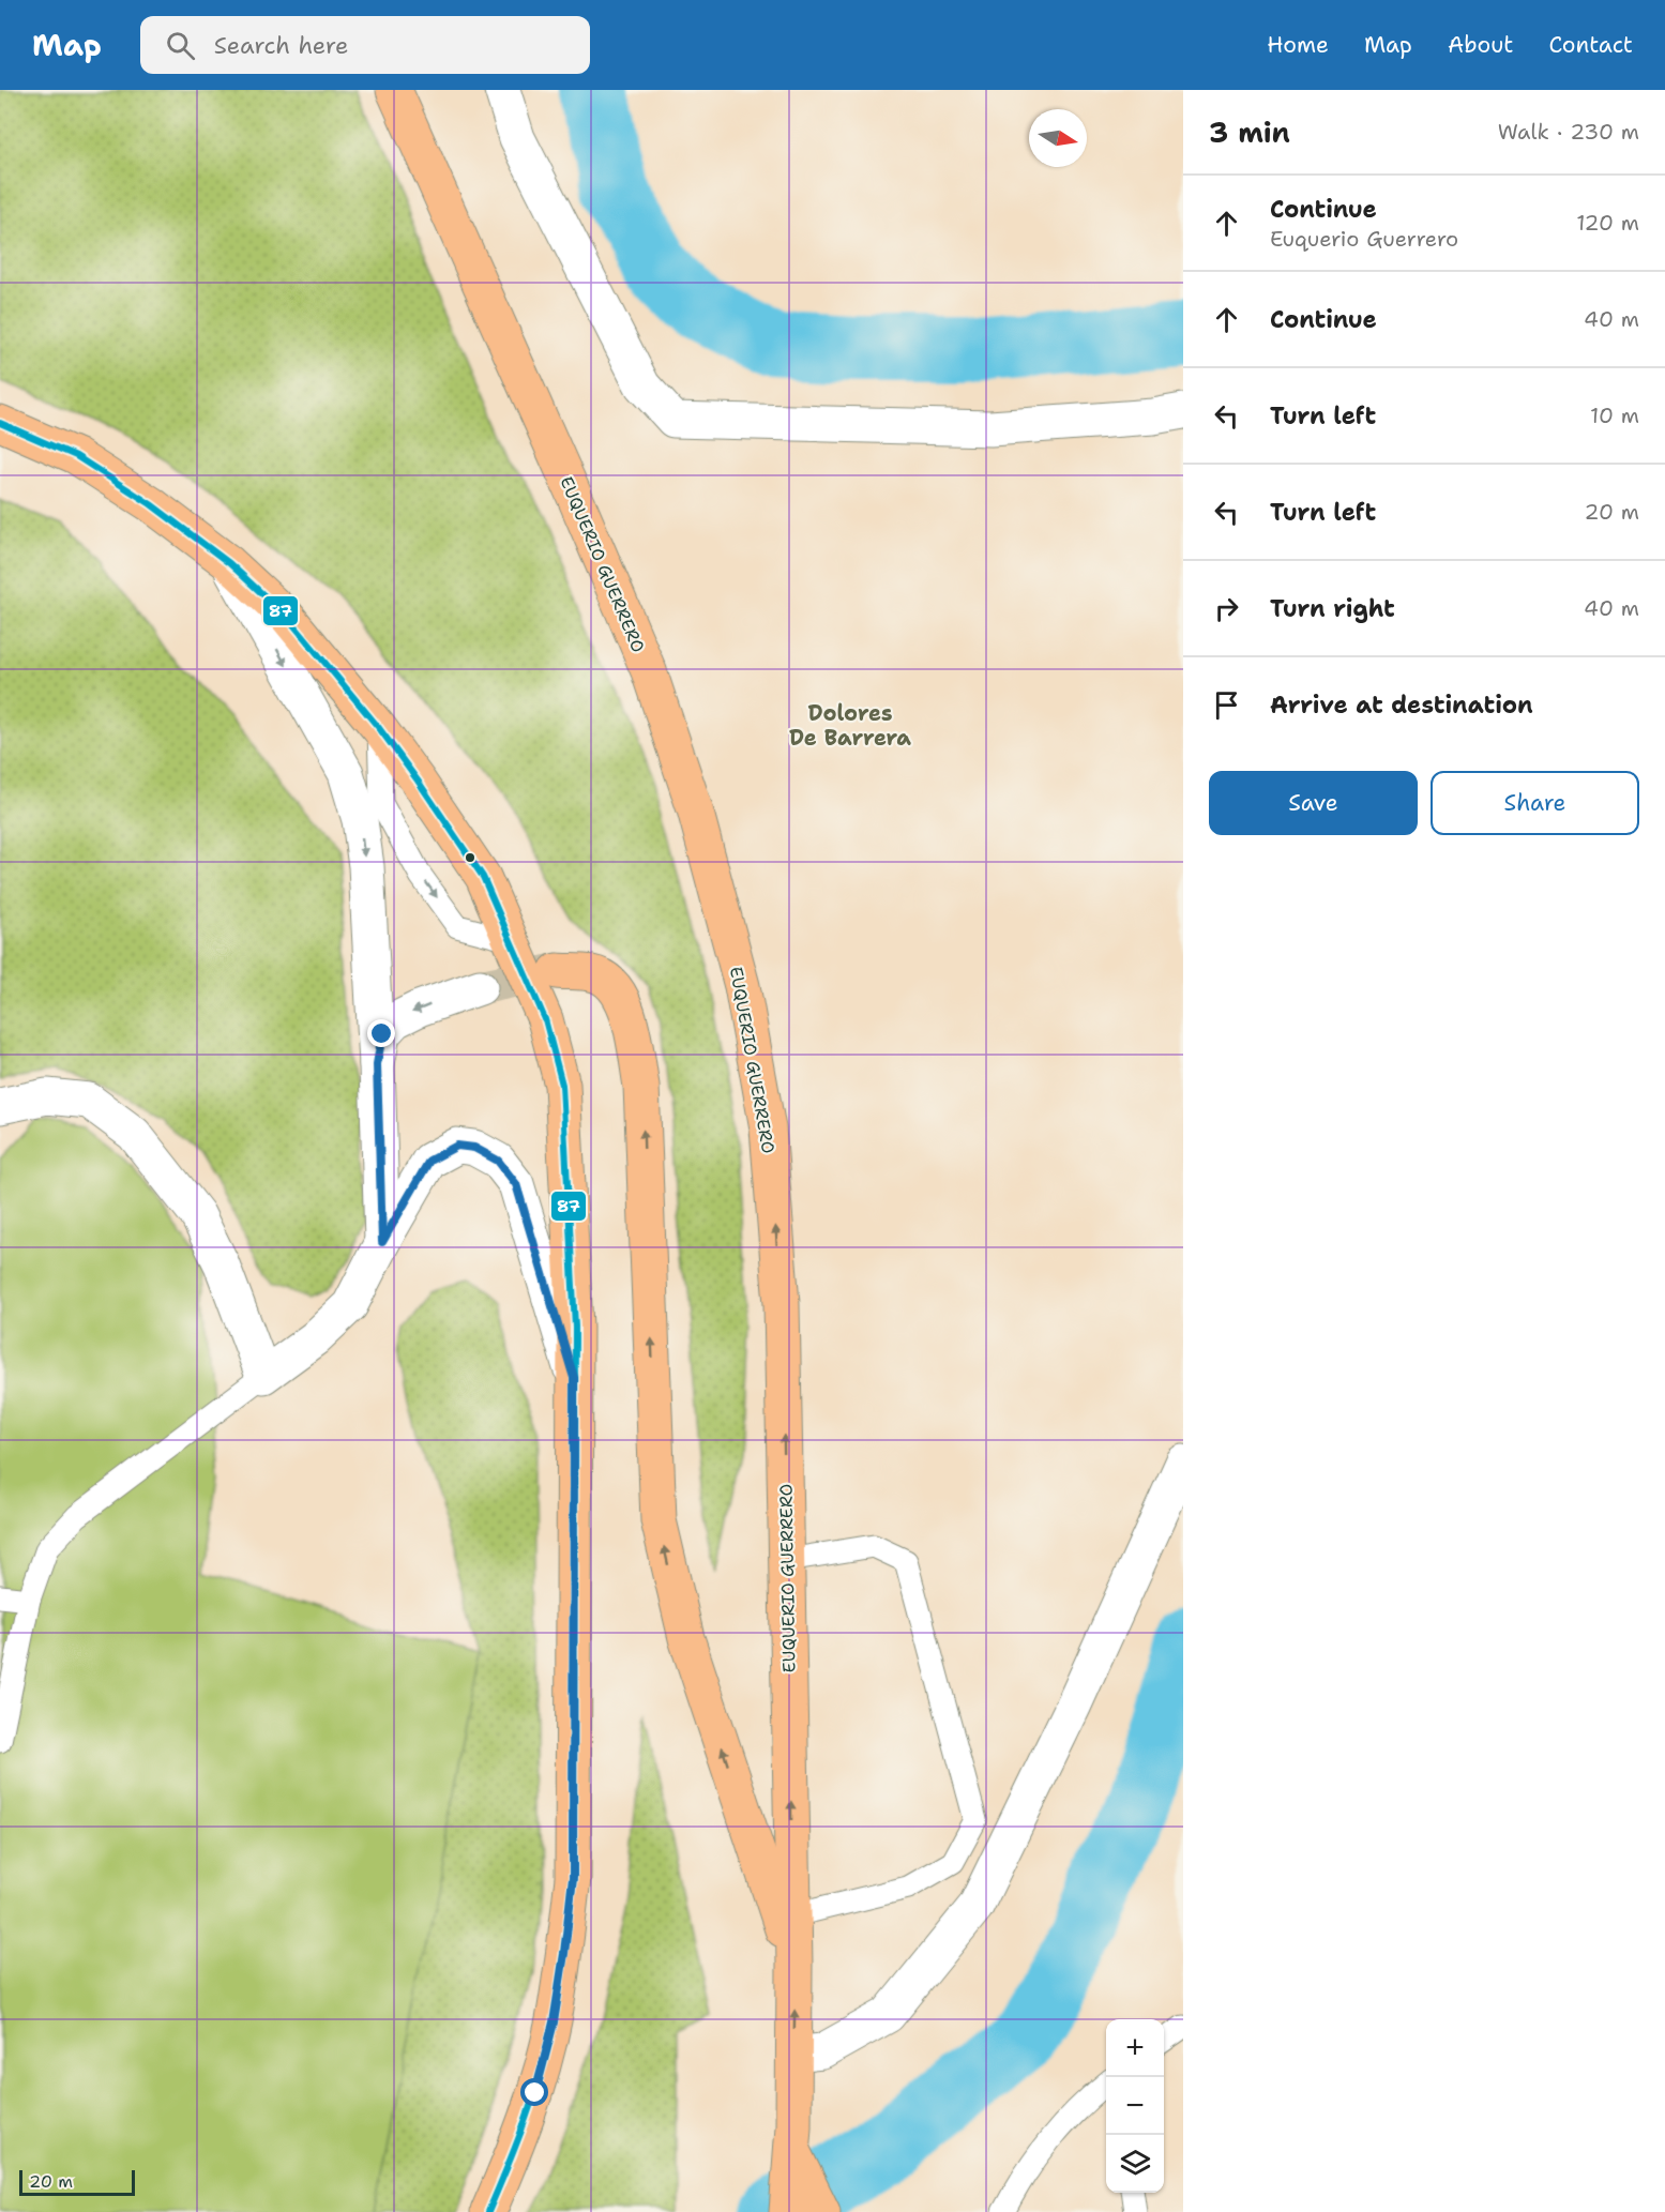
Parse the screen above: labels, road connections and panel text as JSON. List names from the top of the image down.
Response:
{
  "streets": {
    "main road": ["EUQUERIO GUERRERO"]
  },
  "districts": ["Dolores De Barrera"],
  "lines": ["transit line 87"],
  "scale_bar": "20 m",
  "north": "right",
  "page": {
    "header": "Map",
    "search": "Search here",
    "nav": [
      "Home",
      "Map",
      "About",
      "Contact"
    ],
    "heading": ["3 min", "Walk · 230 m"],
    "list": [
      ["Continue", "Euquerio Guerrero", "120 m"],
      ["Continue", "40 m"],
      ["Turn left", "10 m"],
      ["Turn left", "20 m"],
      ["Turn right", "40 m"],
      "Arrive at destination"
    ],
    "buttons": ["Save", "Share"],
    "map_buttons": ["+", "−"],
    "scale": "20 m"
  }
}
